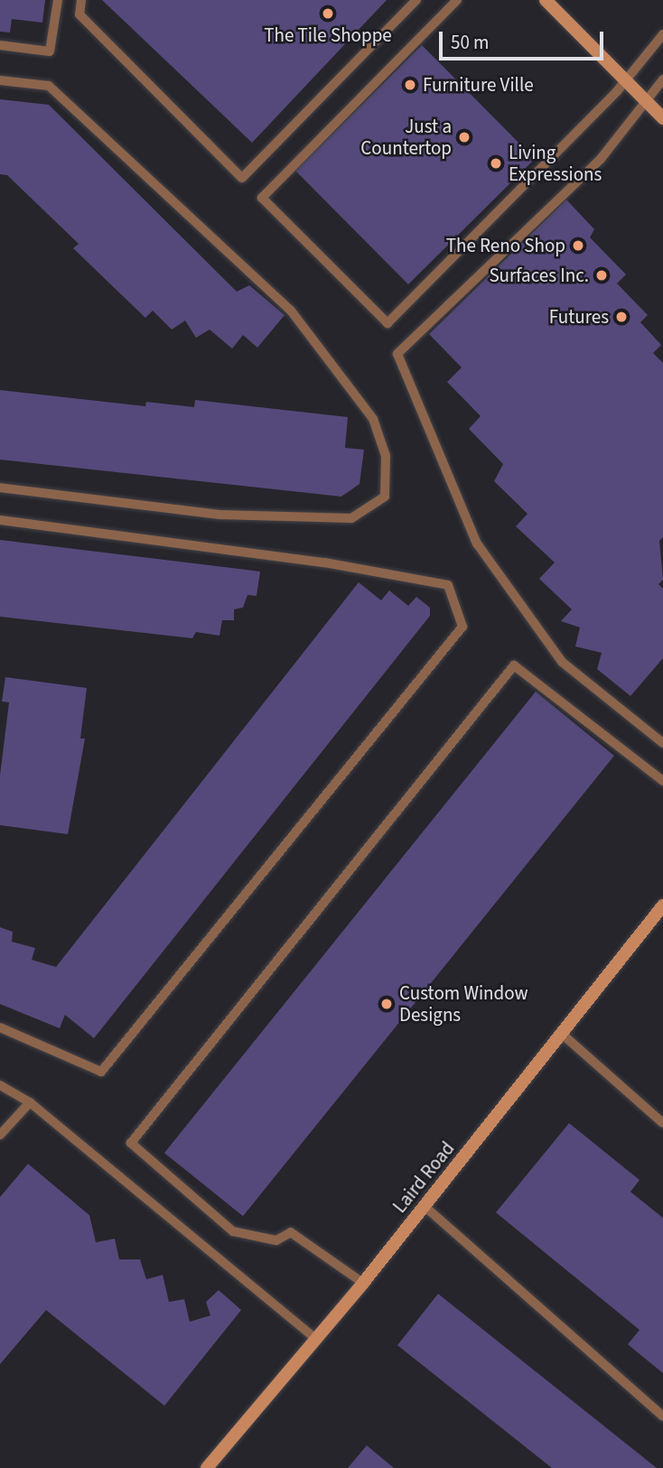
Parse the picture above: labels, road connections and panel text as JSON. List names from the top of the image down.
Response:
{
  "streets": {
    "street": ["Laird Road"]
  },
  "places": [
    "The Tile Shoppe",
    "Furniture Ville",
    "Just a Countertop",
    "Living Expressions",
    "The Reno Shop",
    "Surfaces Inc.",
    "Futures",
    "Custom Window Designs"
  ],
  "scale_bar": "50 m"
}
